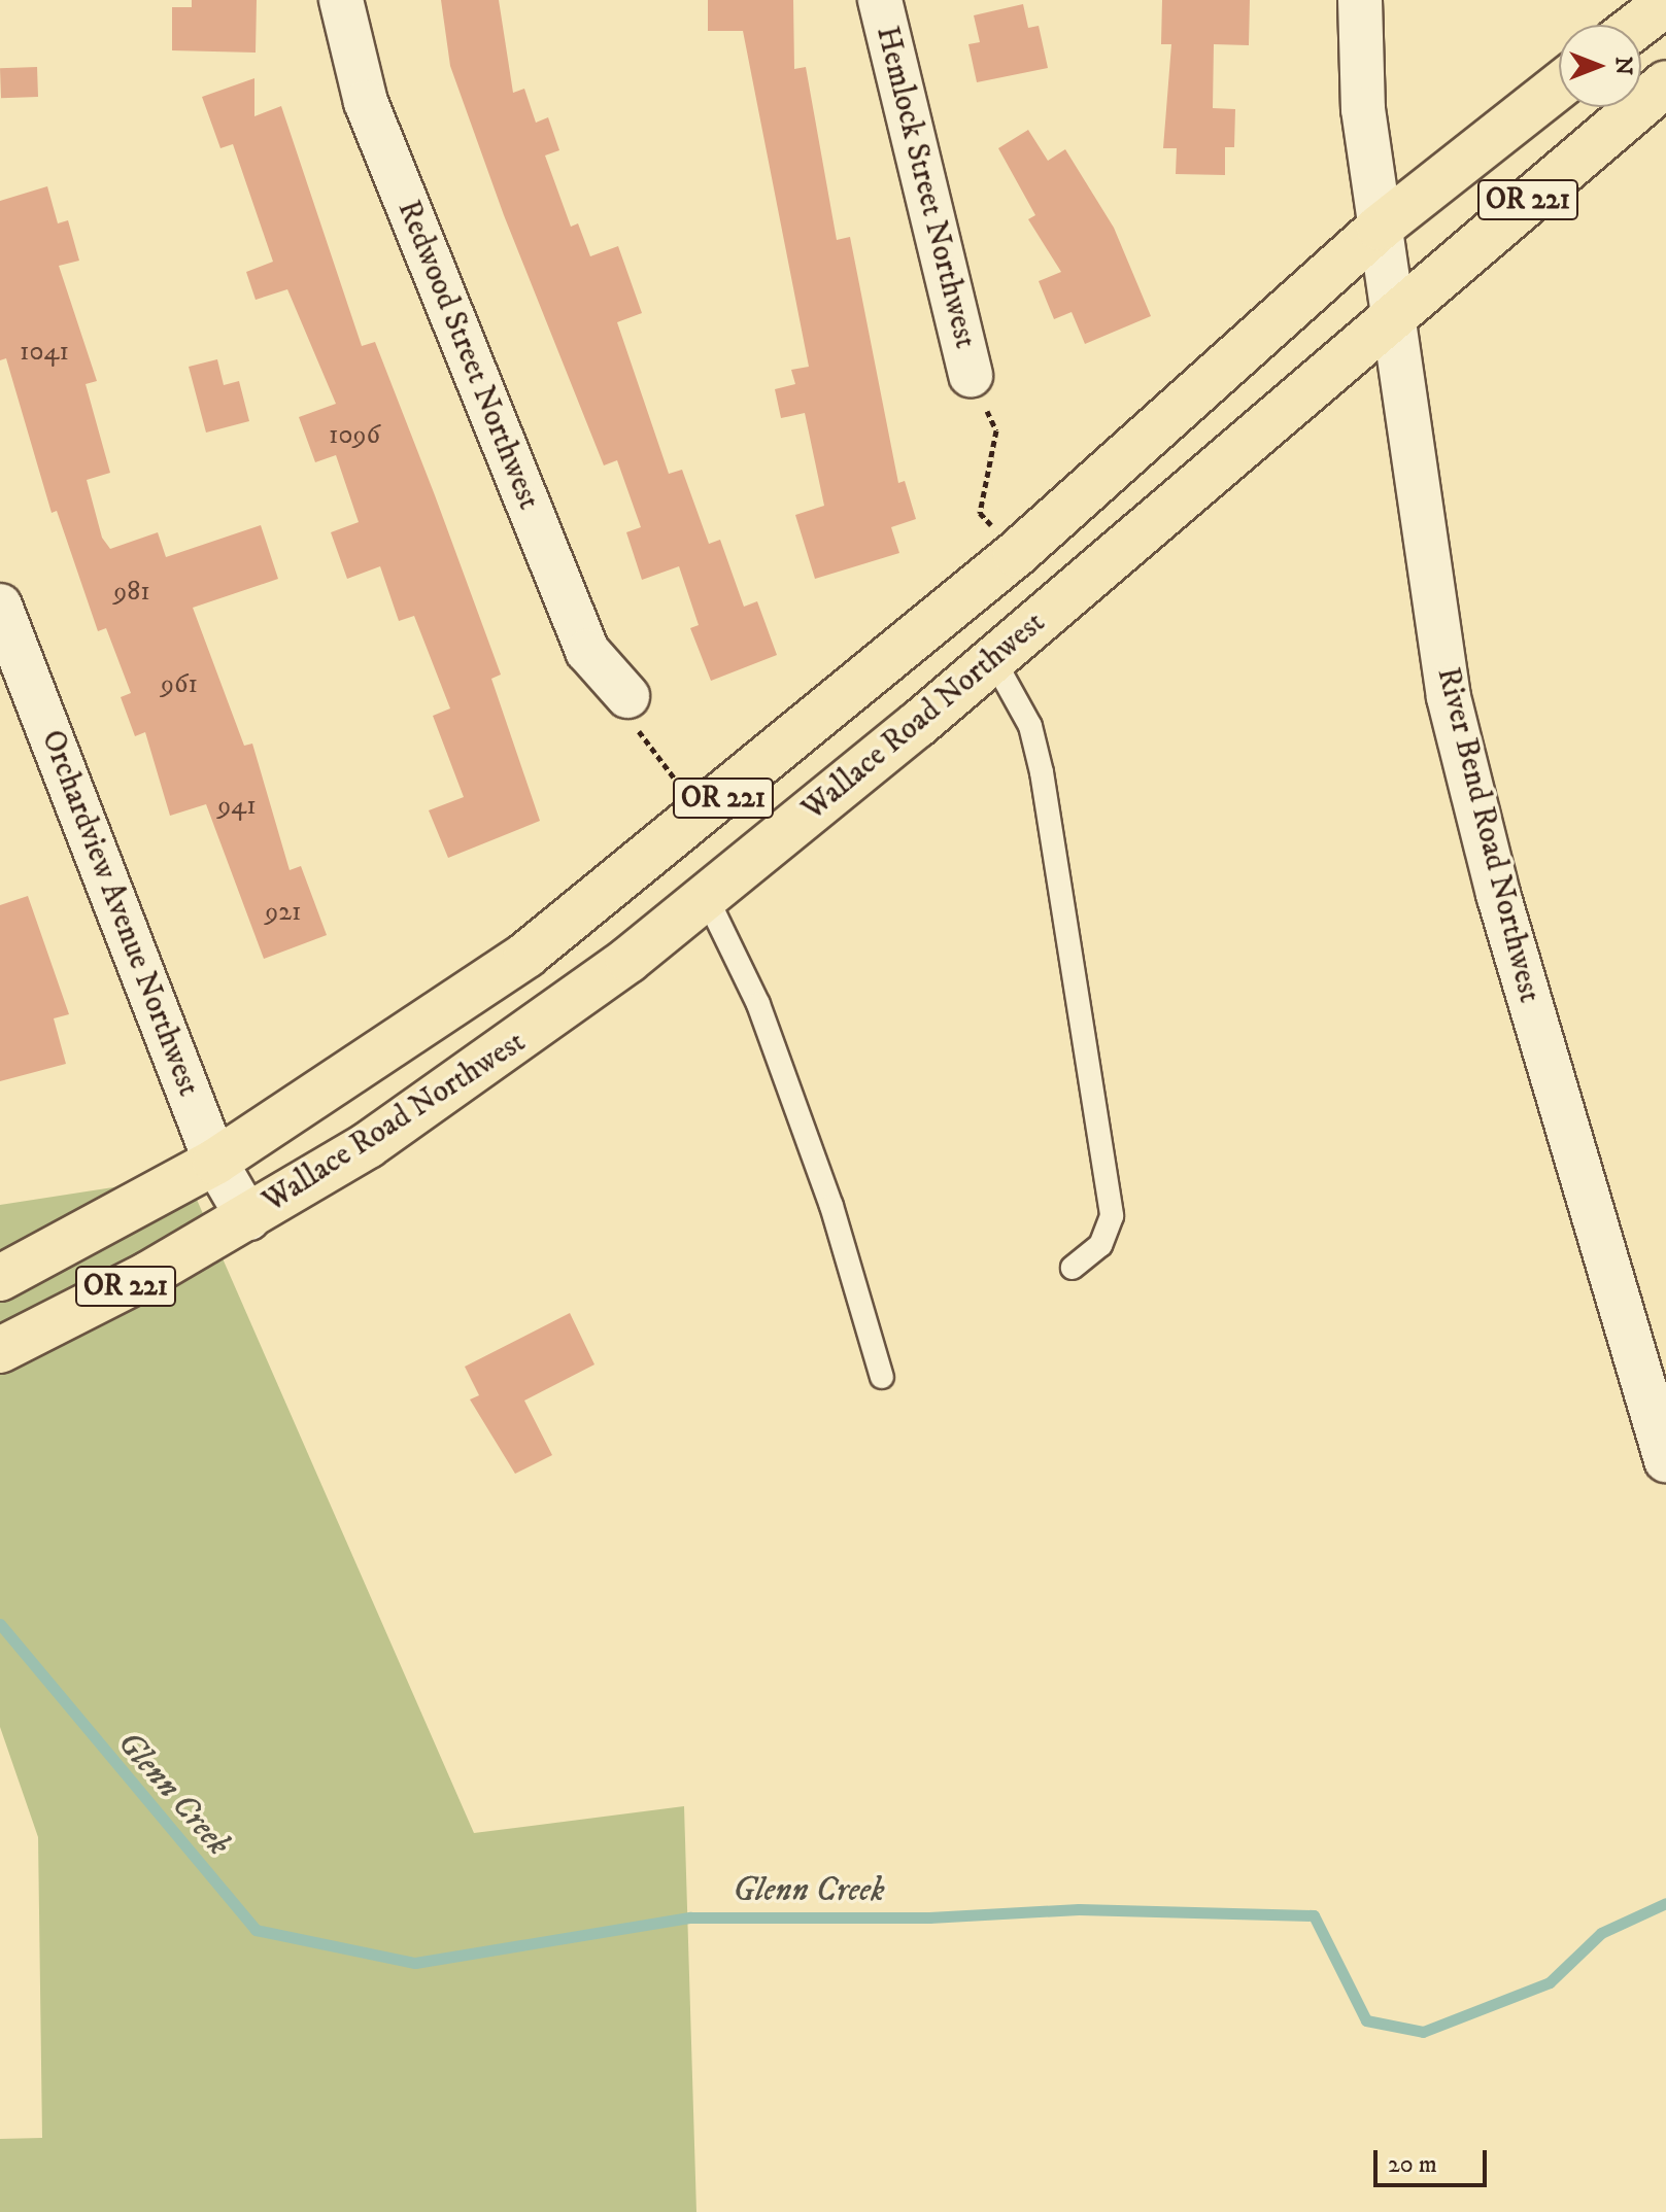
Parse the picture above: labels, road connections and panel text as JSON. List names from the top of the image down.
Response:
{
  "streets": {
    "main road": ["OR 221", "Wallace Road Northwest"],
    "street": [
      "Hemlock Street Northwest",
      "Redwood Street Northwest",
      "River Bend Road Northwest",
      "Orchardview Avenue Northwest"
    ]
  },
  "crossings": [
    ["Wallace Road Northwest", "River Bend Road Northwest"],
    ["Wallace Road Northwest", "Orchardview Avenue Northwest"]
  ],
  "water": ["Glenn Creek"],
  "house_numbers": [
    "1041",
    "1096",
    "981",
    "961",
    "941",
    "921"
  ],
  "scale_bar": "20 m",
  "north": "right"
}
